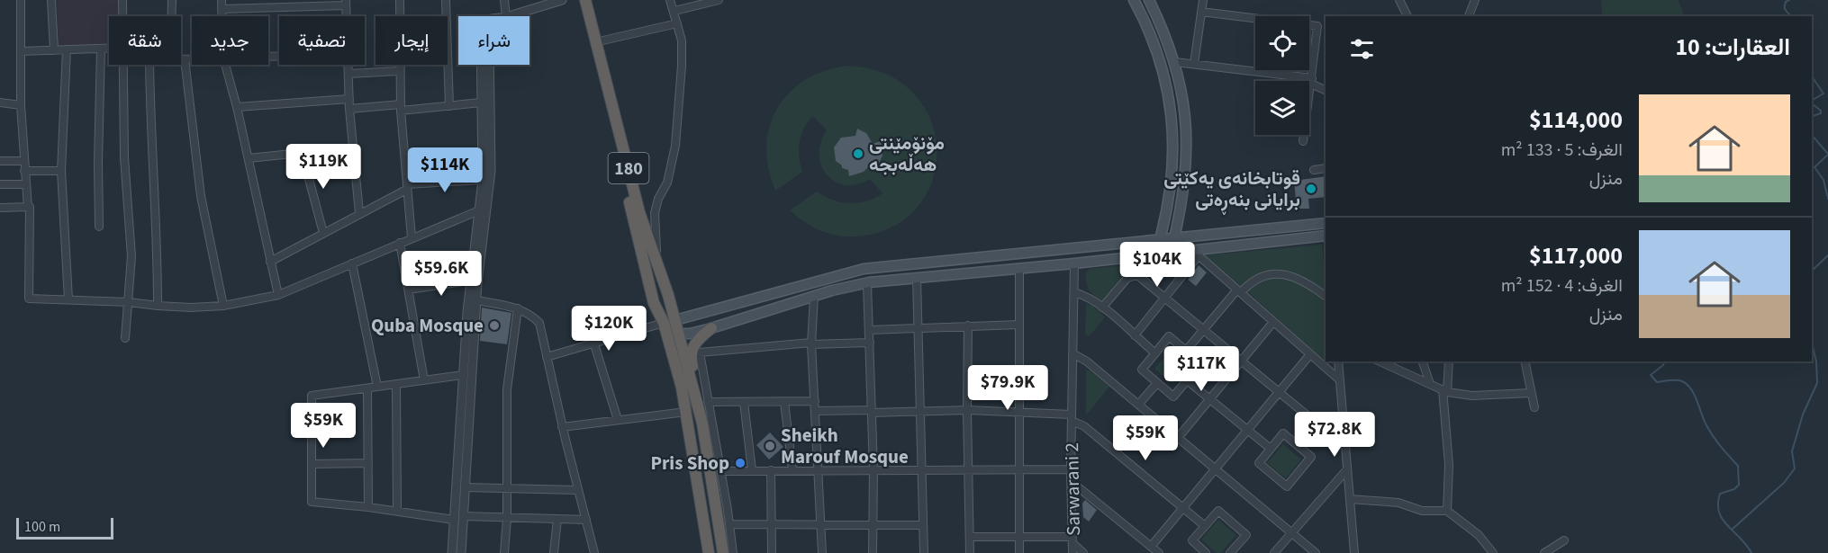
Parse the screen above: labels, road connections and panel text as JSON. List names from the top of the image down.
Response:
{
  "streets": {
    "highway": ["180"],
    "street": ["Sarwarani 2"]
  },
  "places": [
    "مۆنۆمێنتی هەڵەبجە",
    "قوتابخانەی یەکێتی برایانی بنەڕەتی",
    "Quba Mosque",
    "Sheikh Marouf Mosque",
    "Pris Shop"
  ],
  "scale_bar": "100 m",
  "page": {
    "chip": [
      "شراء",
      "إيجار",
      "تصفية",
      "جديد",
      "شقة"
    ],
    "heading": "العقارات: 10",
    "list": [
      {
        "name": "$114,000",
        "note": "الغرف: 5 · 133 m² · منزل"
      },
      {
        "name": "$117,000",
        "note": "الغرف: 4 · 152 m² · منزل"
      }
    ],
    "price": [
      "$119K",
      "$114K",
      "$104K",
      "$59.6K",
      "$120K",
      "$117K",
      "$79.9K",
      "$59K",
      "$72.8K",
      "$59K"
    ],
    "scale": "100 m"
  }
}
